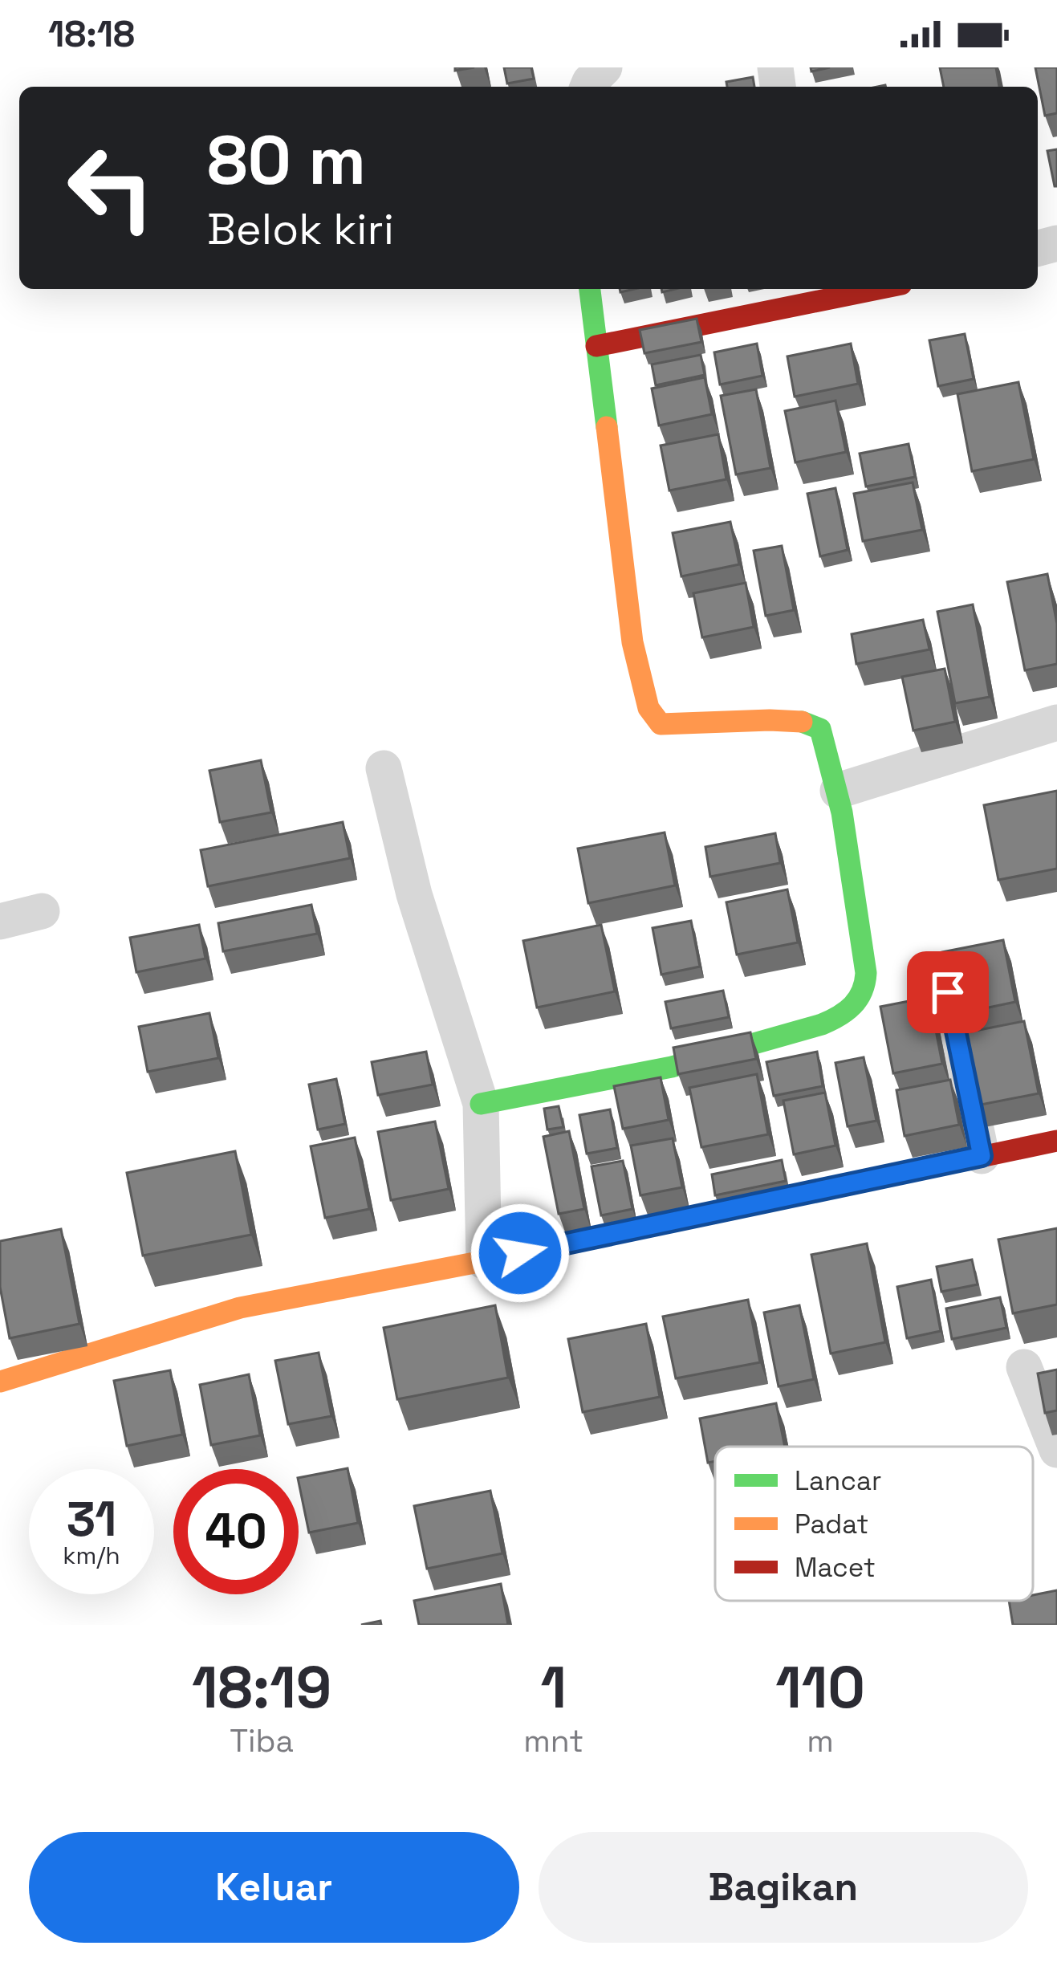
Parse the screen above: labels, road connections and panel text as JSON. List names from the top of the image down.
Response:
{
  "legend": ["Lancar", "Padat", "Macet"],
  "page": {
    "status": "18:18",
    "turn": ["80 m", "Belok kiri"],
    "speed": "31 km/h",
    "limit": "40",
    "eta": [
      "18:19",
      "Tiba",
      "1",
      "mnt",
      "110",
      "m"
    ],
    "buttons": ["Keluar", "Bagikan"]
  }
}
